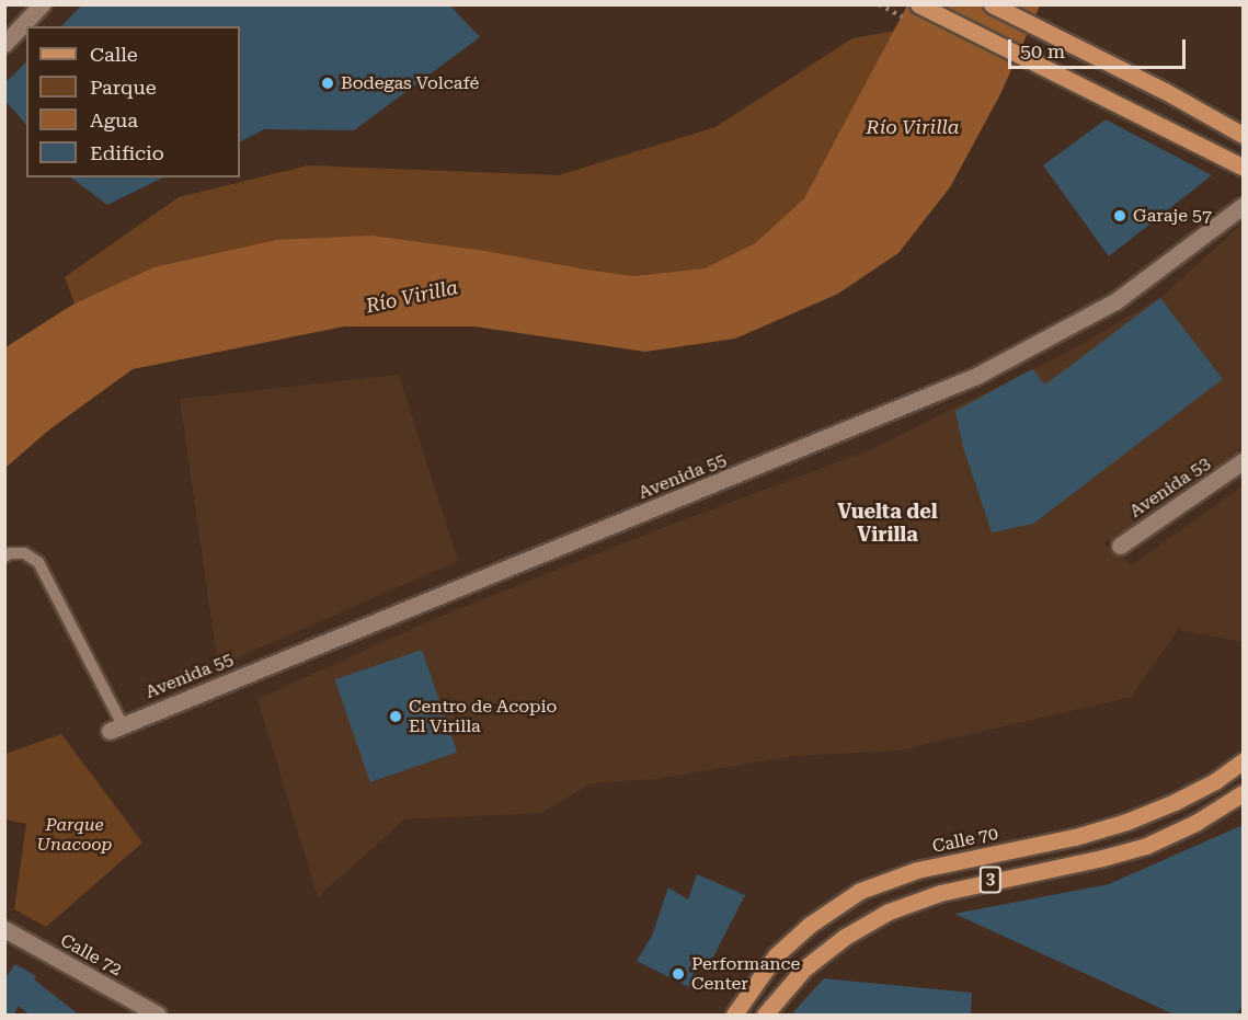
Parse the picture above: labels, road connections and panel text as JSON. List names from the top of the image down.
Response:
{
  "streets": {
    "main road": ["Calle 70", "3"],
    "street": ["Avenida 55", "Avenida 53", "Calle 72"]
  },
  "districts": ["Vuelta del Virilla"],
  "water": ["Río Virilla"],
  "parks": ["Parque Unacoop"],
  "places": [
    "Bodegas Volcafé",
    "Garaje 57",
    "Centro de Acopio El Virilla",
    "Performance Center"
  ],
  "legend": [
    "Calle",
    "Parque",
    "Agua",
    "Edificio"
  ],
  "scale_bar": "50 m"
}
